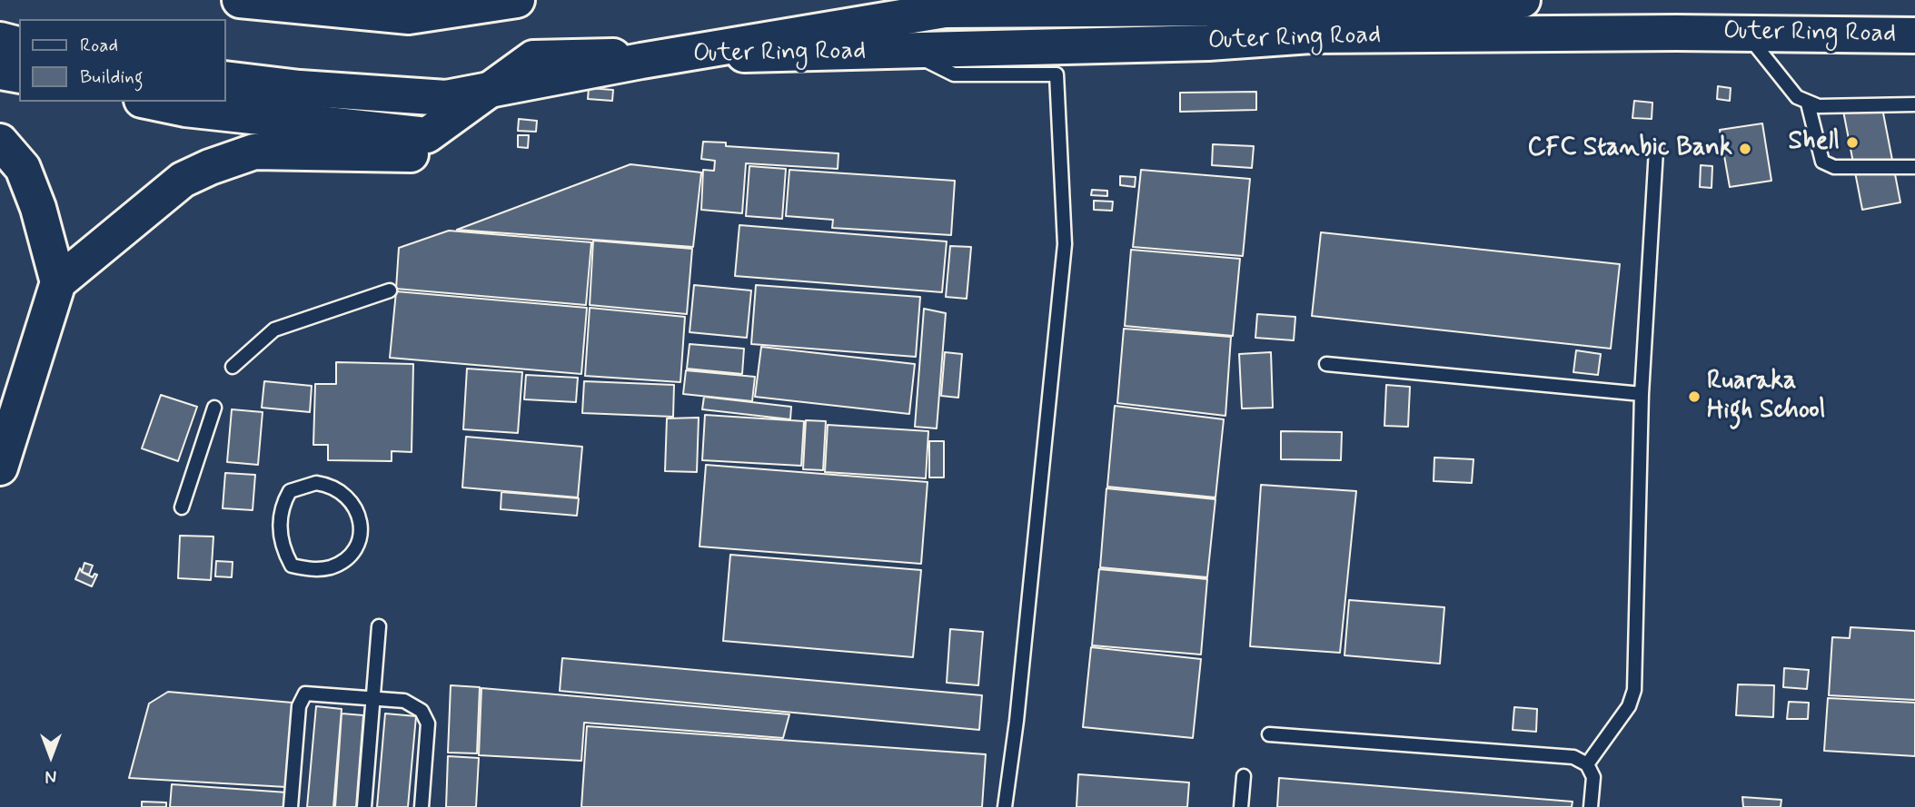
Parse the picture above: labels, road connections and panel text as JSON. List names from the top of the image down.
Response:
{
  "streets": {
    "main road": ["Outer Ring Road"]
  },
  "places": ["Shell", "CFC Stanbic Bank", "Ruaraka High School"],
  "legend": ["Road", "Building"],
  "north": "bottom"
}
